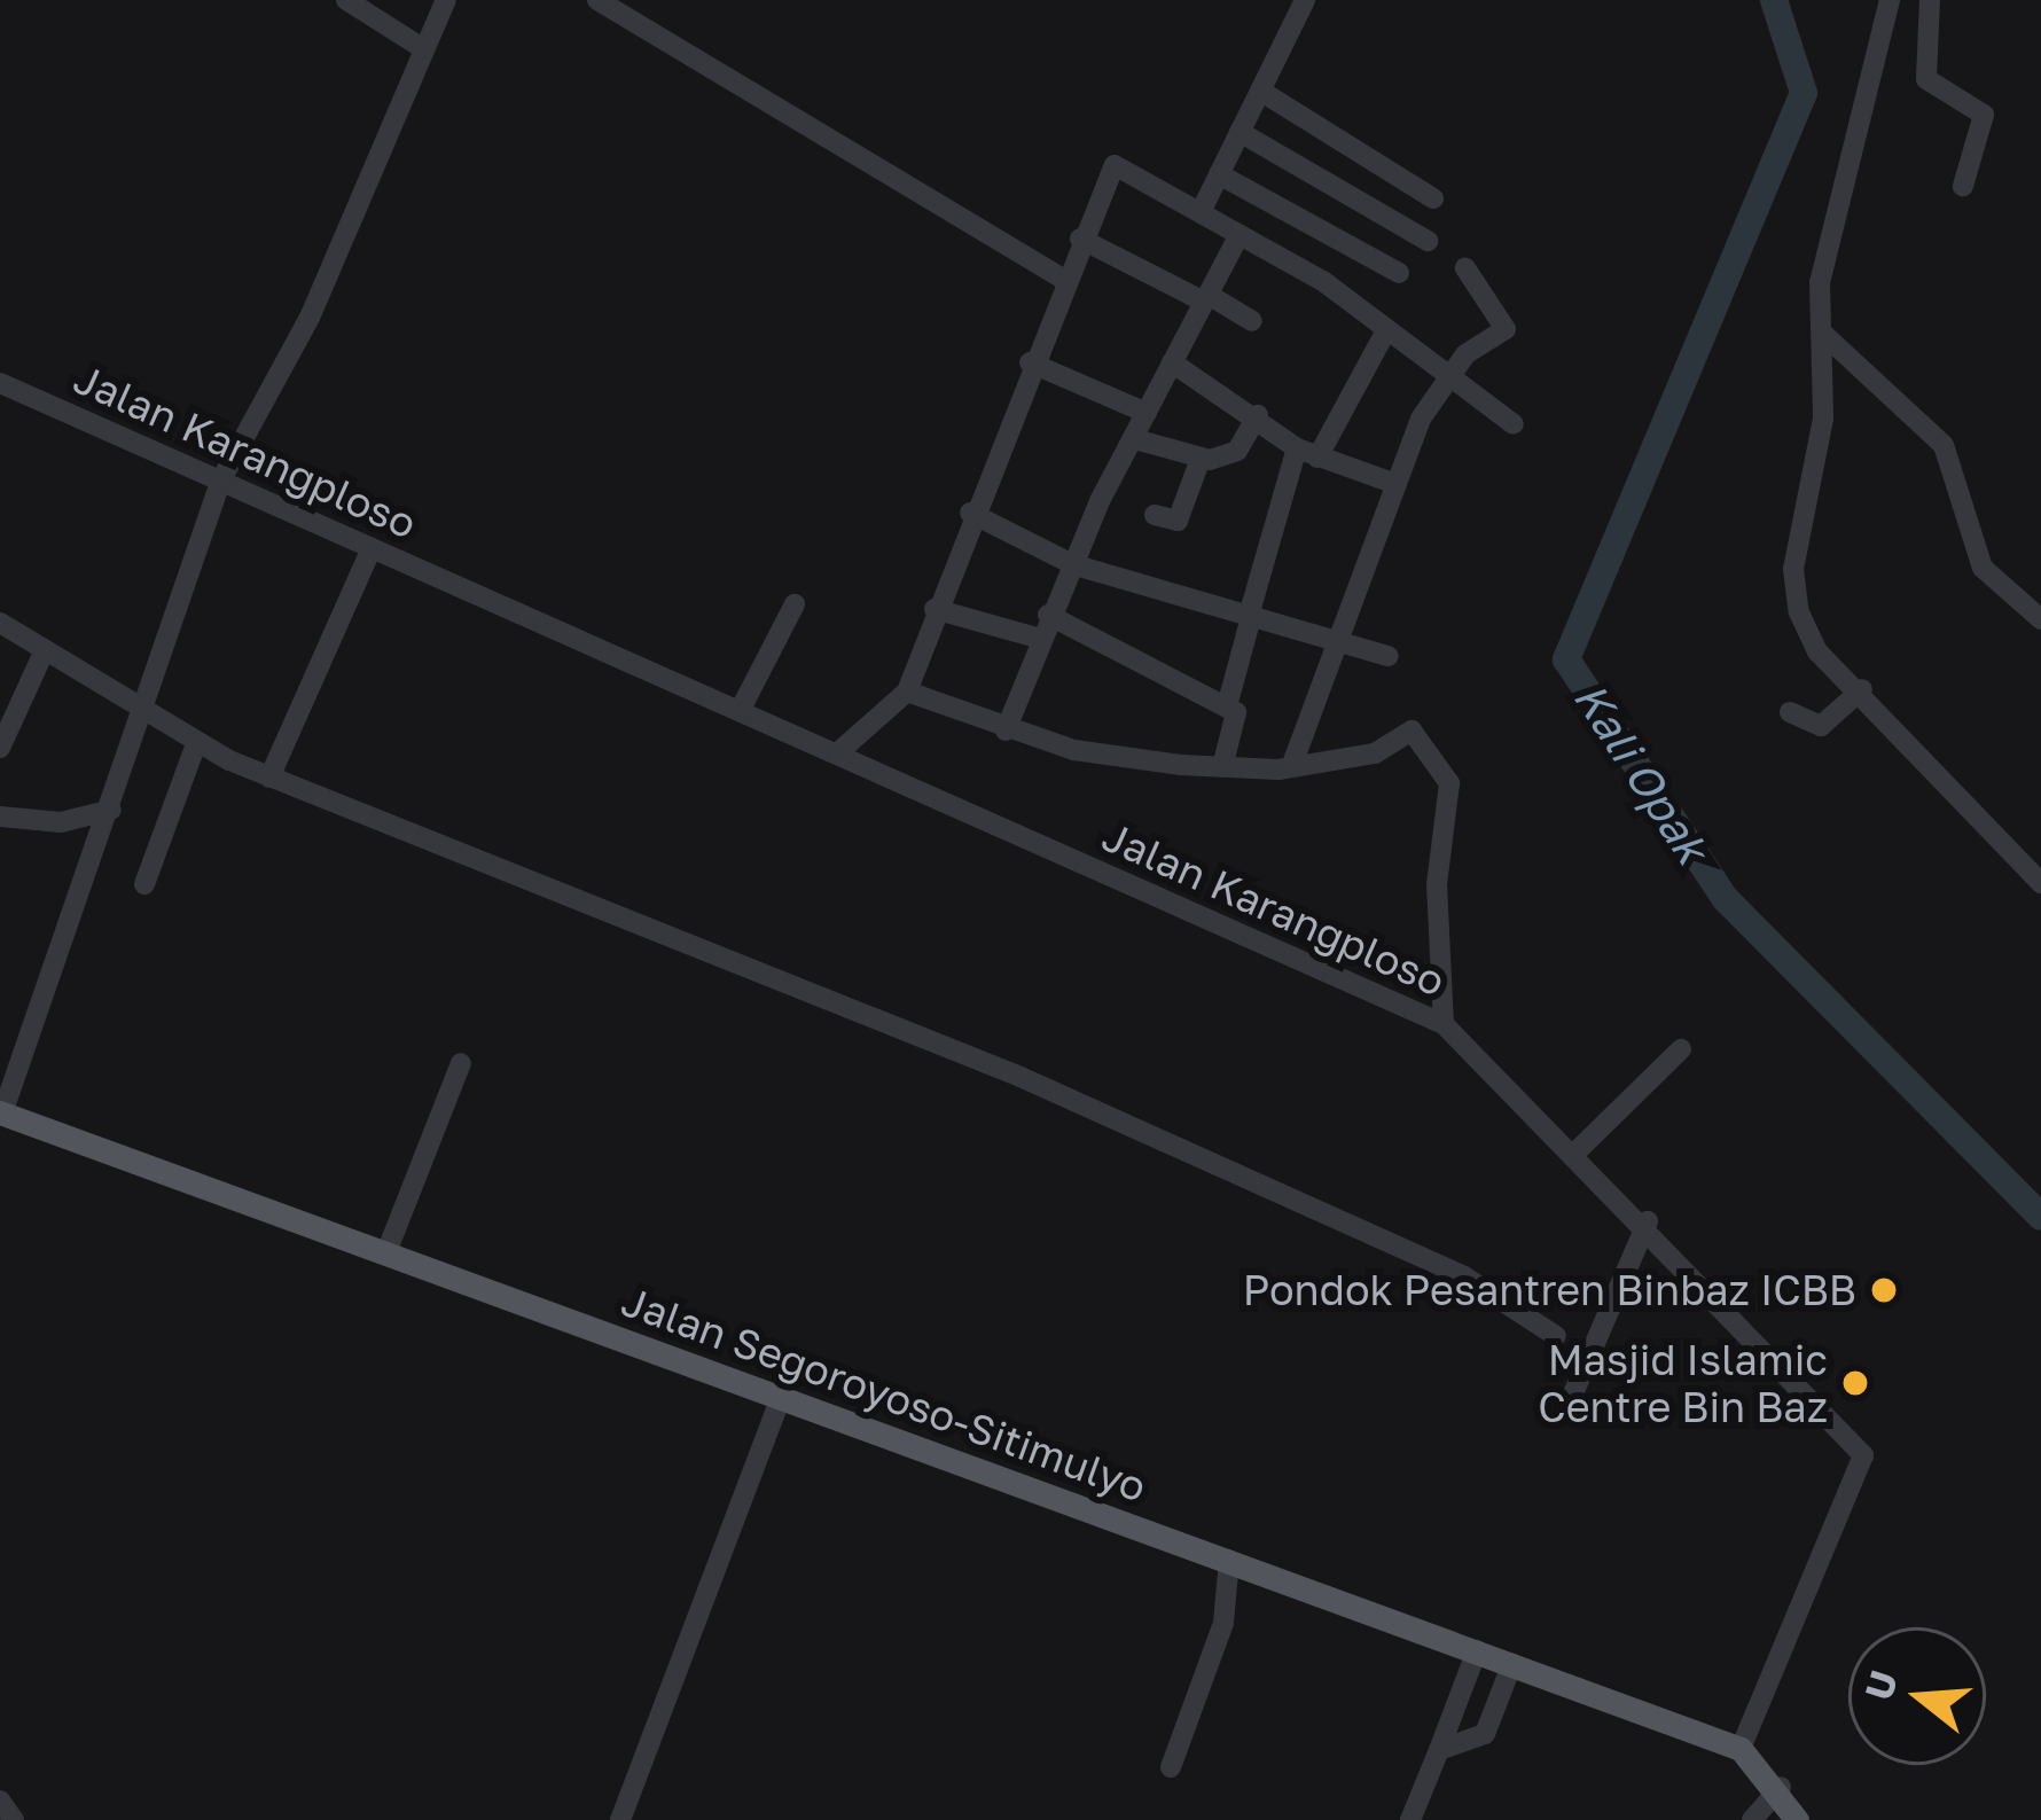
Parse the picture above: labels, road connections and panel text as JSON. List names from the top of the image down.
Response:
{
  "streets": {
    "main road": ["Jalan Segoroyoso-Sitimulyo"],
    "street": ["Jalan Karangploso"]
  },
  "crossings": [
    ["Jalan Karangploso", "Jalan Segoroyoso-Sitimulyo"]
  ],
  "water": ["Kali Opak"],
  "places": ["Pondok Pesantren Binbaz ICBB", "Masjid Islamic Centre Bin Baz"],
  "north": "left"
}
